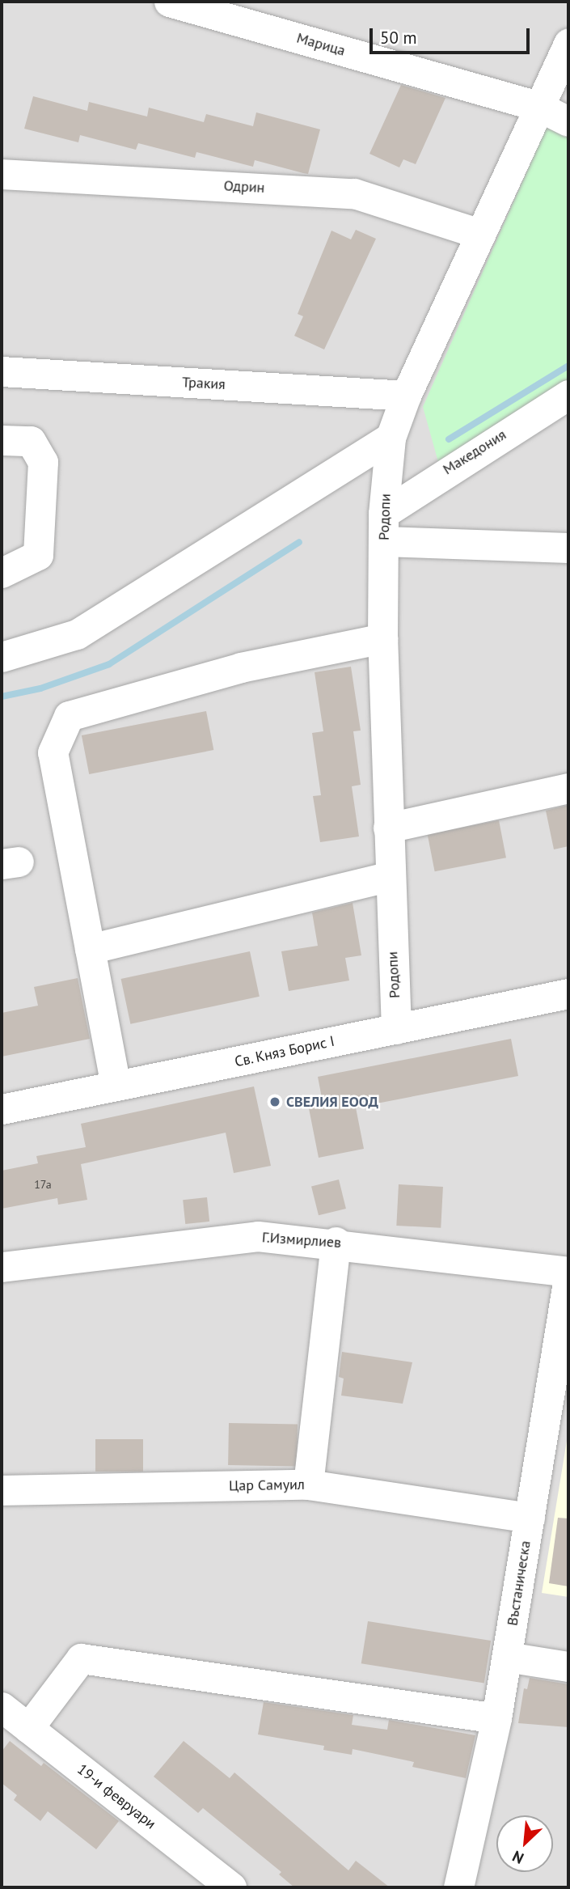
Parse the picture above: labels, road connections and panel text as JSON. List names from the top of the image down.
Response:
{
  "streets": {
    "street": [
      "Марица",
      "Одрин",
      "Тракия",
      "Македония",
      "Родопи",
      "Св. Княз Борис I",
      "Г.Измирлиев",
      "Цар Самуил",
      "Въстаническа",
      "19-и февруари"
    ]
  },
  "crossings": [
    ["Марица", "Родопи"],
    ["Одрин", "Родопи"],
    ["Тракия", "Родопи"],
    ["Македония", "Родопи"],
    ["Родопи", "Св. Княз Борис I"],
    ["Цар Самуил", "Въстаническа"]
  ],
  "places": ["СВЕЛИЯ ЕООД"],
  "house_numbers": ["17a"],
  "scale_bar": "50 m",
  "north": "bottom left"
}
